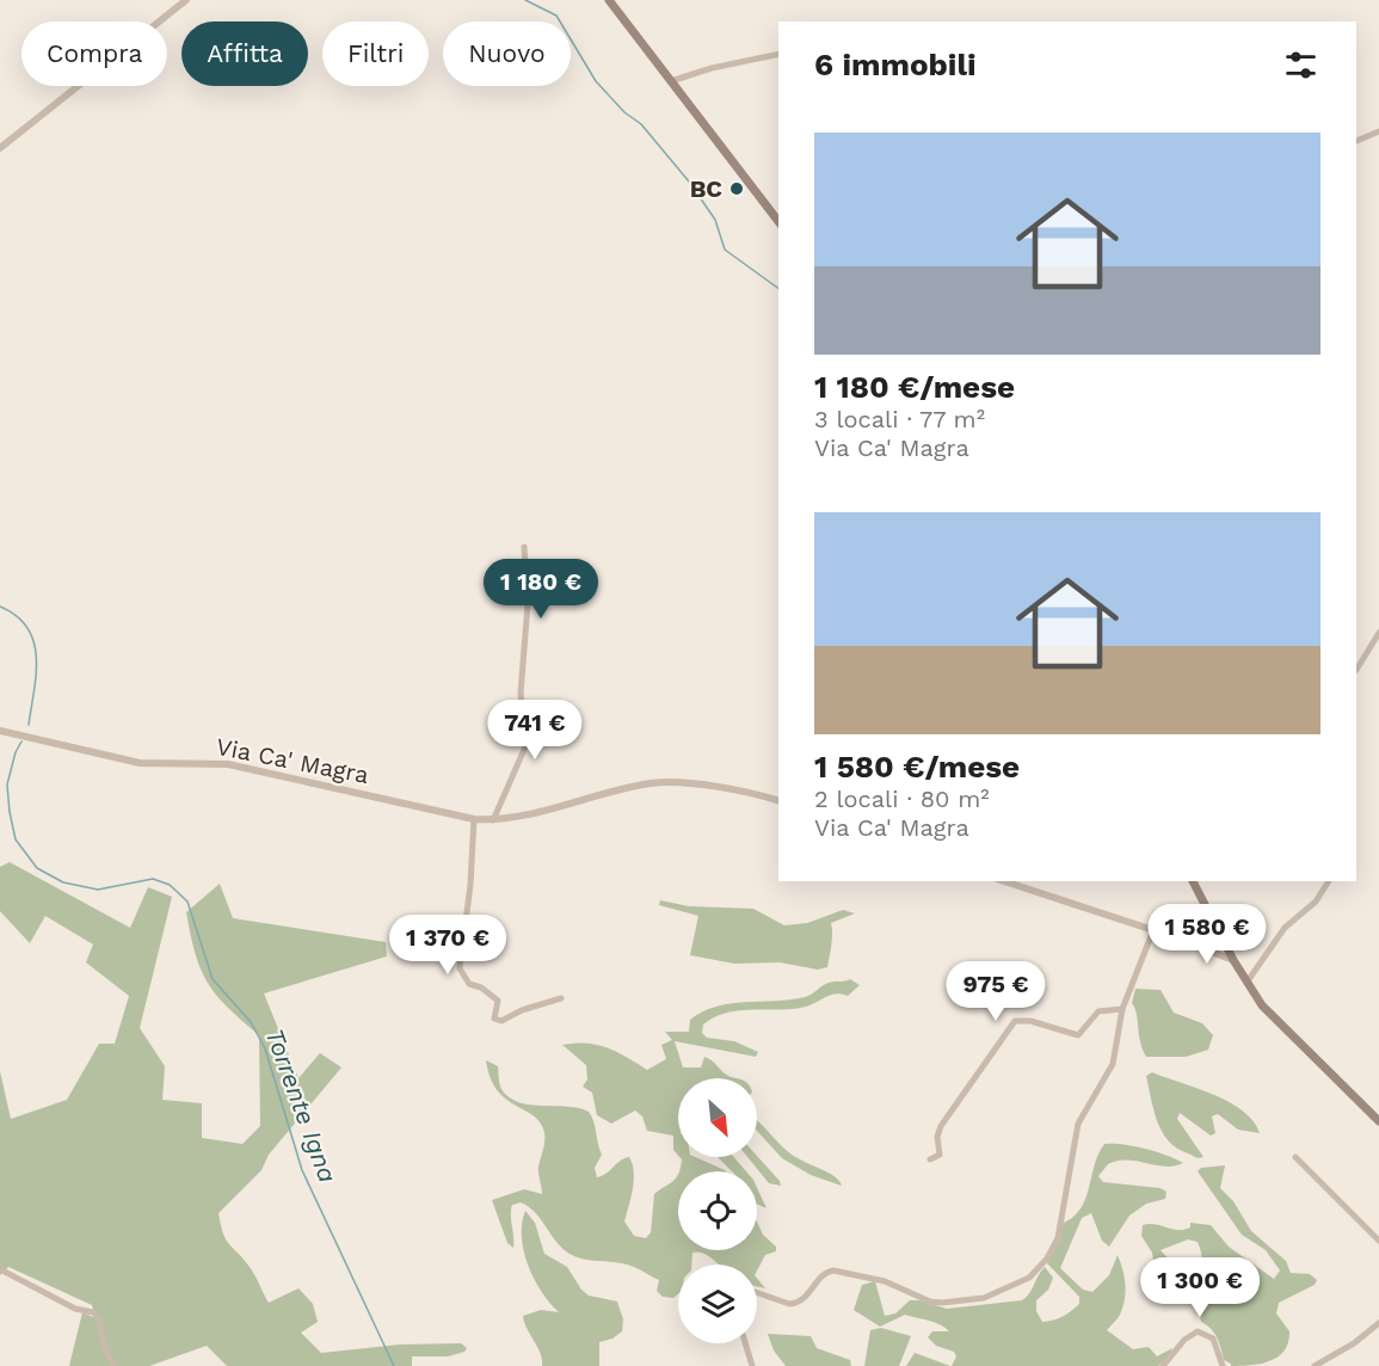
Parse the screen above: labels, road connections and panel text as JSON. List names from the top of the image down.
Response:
{
  "streets": {
    "street": ["Via Ca' Magra"]
  },
  "water": ["Torrente Igna"],
  "places": ["BC"],
  "north": "bottom right",
  "page": {
    "chip": [
      "Compra",
      "Affitta",
      "Filtri",
      "Nuovo"
    ],
    "heading": "6 immobili",
    "list": [
      {
        "name": "1 180 €/mese",
        "note": "3 locali · 77 m² · Via Ca' Magra"
      },
      {
        "name": "1 580 €/mese",
        "note": "2 locali · 80 m² · Via Ca' Magra"
      }
    ],
    "price": [
      "1 180 €",
      "741 €",
      "1 580 €",
      "1 370 €",
      "975 €",
      "1 300 €"
    ]
  }
}
